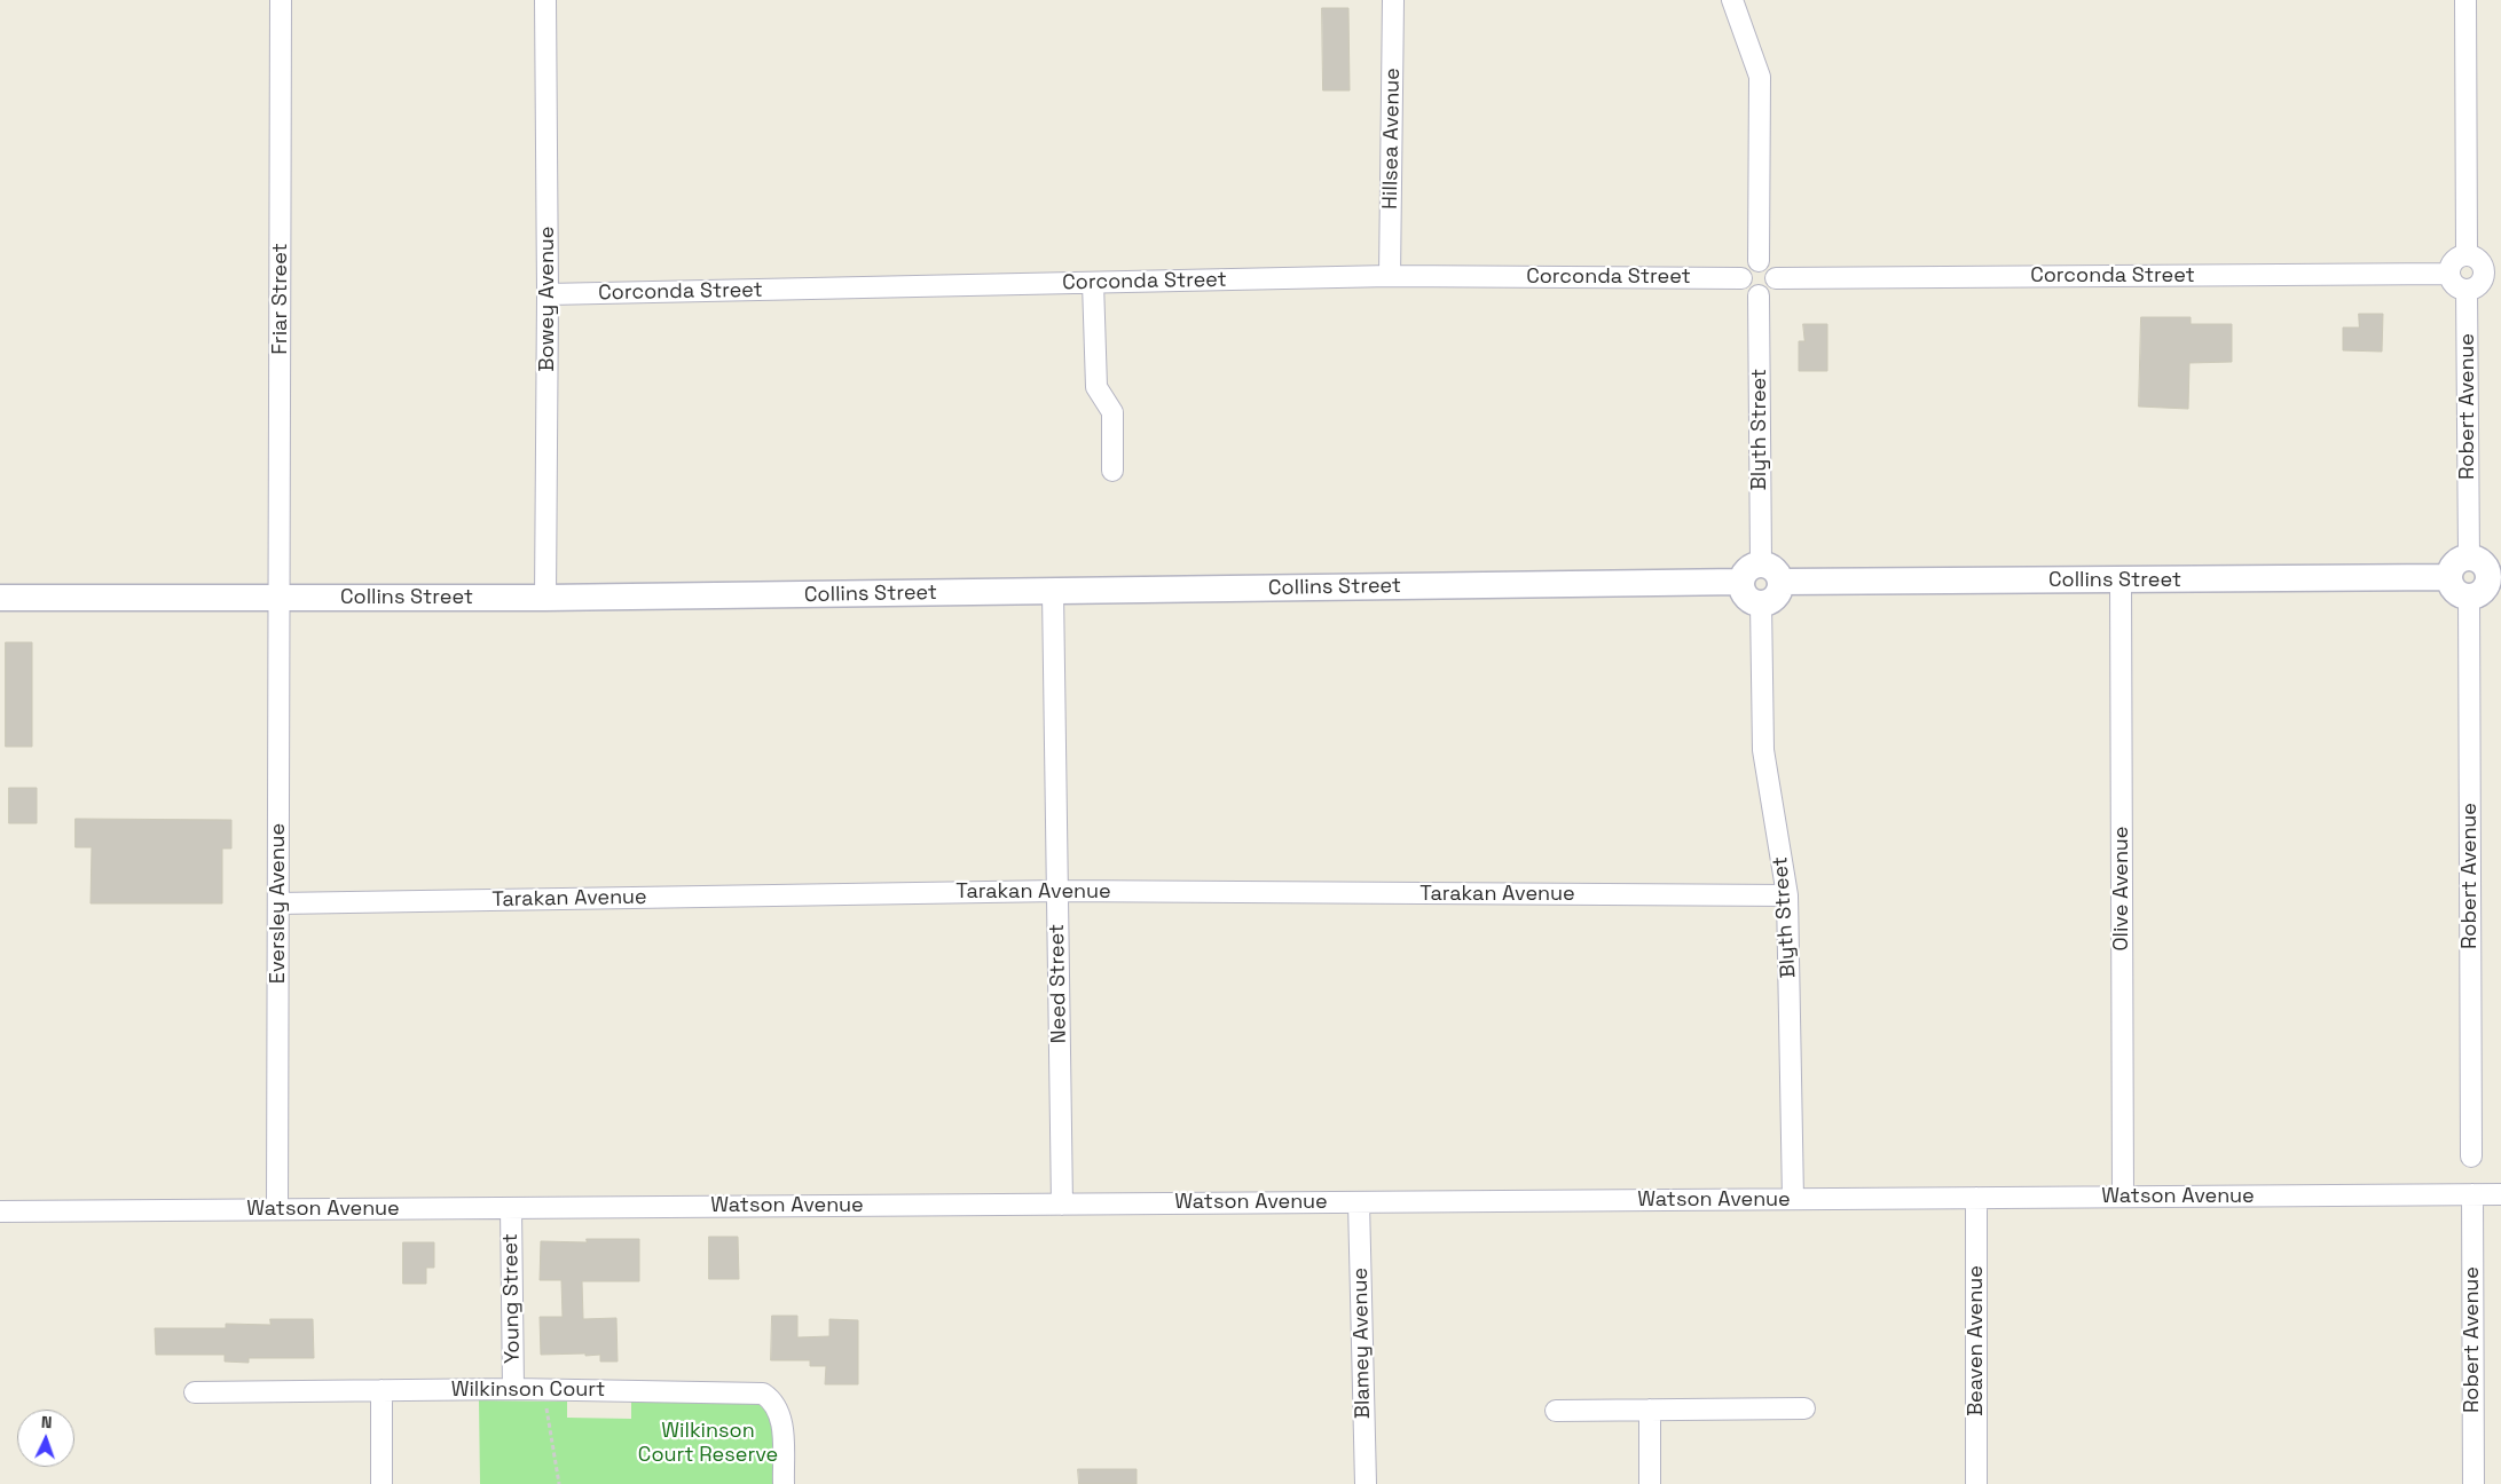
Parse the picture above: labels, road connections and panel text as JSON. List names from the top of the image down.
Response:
{
  "streets": {
    "street": [
      "Hillsea Avenue",
      "Corconda Street",
      "Friar Street",
      "Bowey Avenue",
      "Robert Avenue",
      "Blyth Street",
      "Collins Street",
      "Olive Avenue",
      "Tarakan Avenue",
      "Eversley Avenue",
      "Need Street",
      "Watson Avenue",
      "Young Street",
      "Beaven Avenue",
      "Blamey Avenue",
      "Wilkinson Court"
    ]
  },
  "crossings": [
    ["Hillsea Avenue", "Corconda Street"],
    ["Corconda Street", "Bowey Avenue"],
    ["Corconda Street", "Robert Avenue"],
    ["Corconda Street", "Blyth Street"],
    ["Friar Street", "Collins Street"],
    ["Friar Street", "Eversley Avenue"],
    ["Bowey Avenue", "Collins Street"],
    ["Robert Avenue", "Collins Street"],
    ["Robert Avenue", "Watson Avenue"],
    ["Blyth Street", "Collins Street"],
    ["Blyth Street", "Tarakan Avenue"],
    ["Blyth Street", "Watson Avenue"],
    ["Collins Street", "Olive Avenue"],
    ["Collins Street", "Eversley Avenue"],
    ["Collins Street", "Need Street"],
    ["Olive Avenue", "Watson Avenue"],
    ["Tarakan Avenue", "Eversley Avenue"],
    ["Tarakan Avenue", "Need Street"],
    ["Eversley Avenue", "Watson Avenue"],
    ["Need Street", "Watson Avenue"],
    ["Watson Avenue", "Young Street"],
    ["Watson Avenue", "Beaven Avenue"],
    ["Watson Avenue", "Blamey Avenue"],
    ["Young Street", "Wilkinson Court"]
  ],
  "parks": ["Wilkinson Court Reserve"],
  "north": "top"
}
